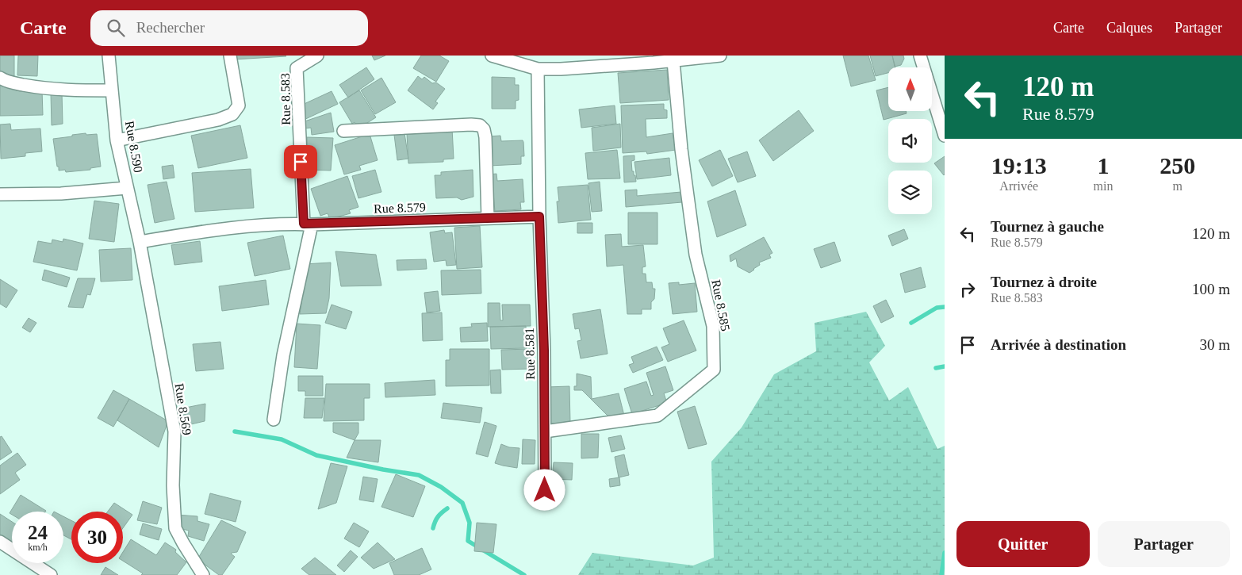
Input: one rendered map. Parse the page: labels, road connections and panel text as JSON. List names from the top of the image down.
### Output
{
  "streets": {
    "street": [
      "Rue 8.583",
      "Rue 8.590",
      "Rue 8.579",
      "Rue 8.585",
      "Rue 8.581",
      "Rue 8.569"
    ]
  },
  "crossings": [
    ["Rue 8.583", "Rue 8.579"],
    ["Rue 8.590", "Rue 8.579"],
    ["Rue 8.590", "Rue 8.569"],
    ["Rue 8.579", "Rue 8.581"],
    ["Rue 8.579", "Rue 8.569"],
    ["Rue 8.585", "Rue 8.581"]
  ],
  "north": "top",
  "page": {
    "header": "Carte",
    "search": "Rechercher",
    "nav": ["Carte", "Calques", "Partager"],
    "turn": ["120 m", "Rue 8.579"],
    "eta": [
      "19:13",
      "Arrivée",
      "1",
      "min",
      "250",
      "m"
    ],
    "list": [
      {
        "name": "Tournez à gauche",
        "note": "Rue 8.579",
        "value": "120 m"
      },
      {
        "name": "Tournez à droite",
        "note": "Rue 8.583",
        "value": "100 m"
      },
      {
        "name": "Arrivée à destination",
        "value": "30 m"
      }
    ],
    "speed": "24 km/h",
    "limit": "30",
    "buttons": ["Quitter", "Partager"]
  }
}
